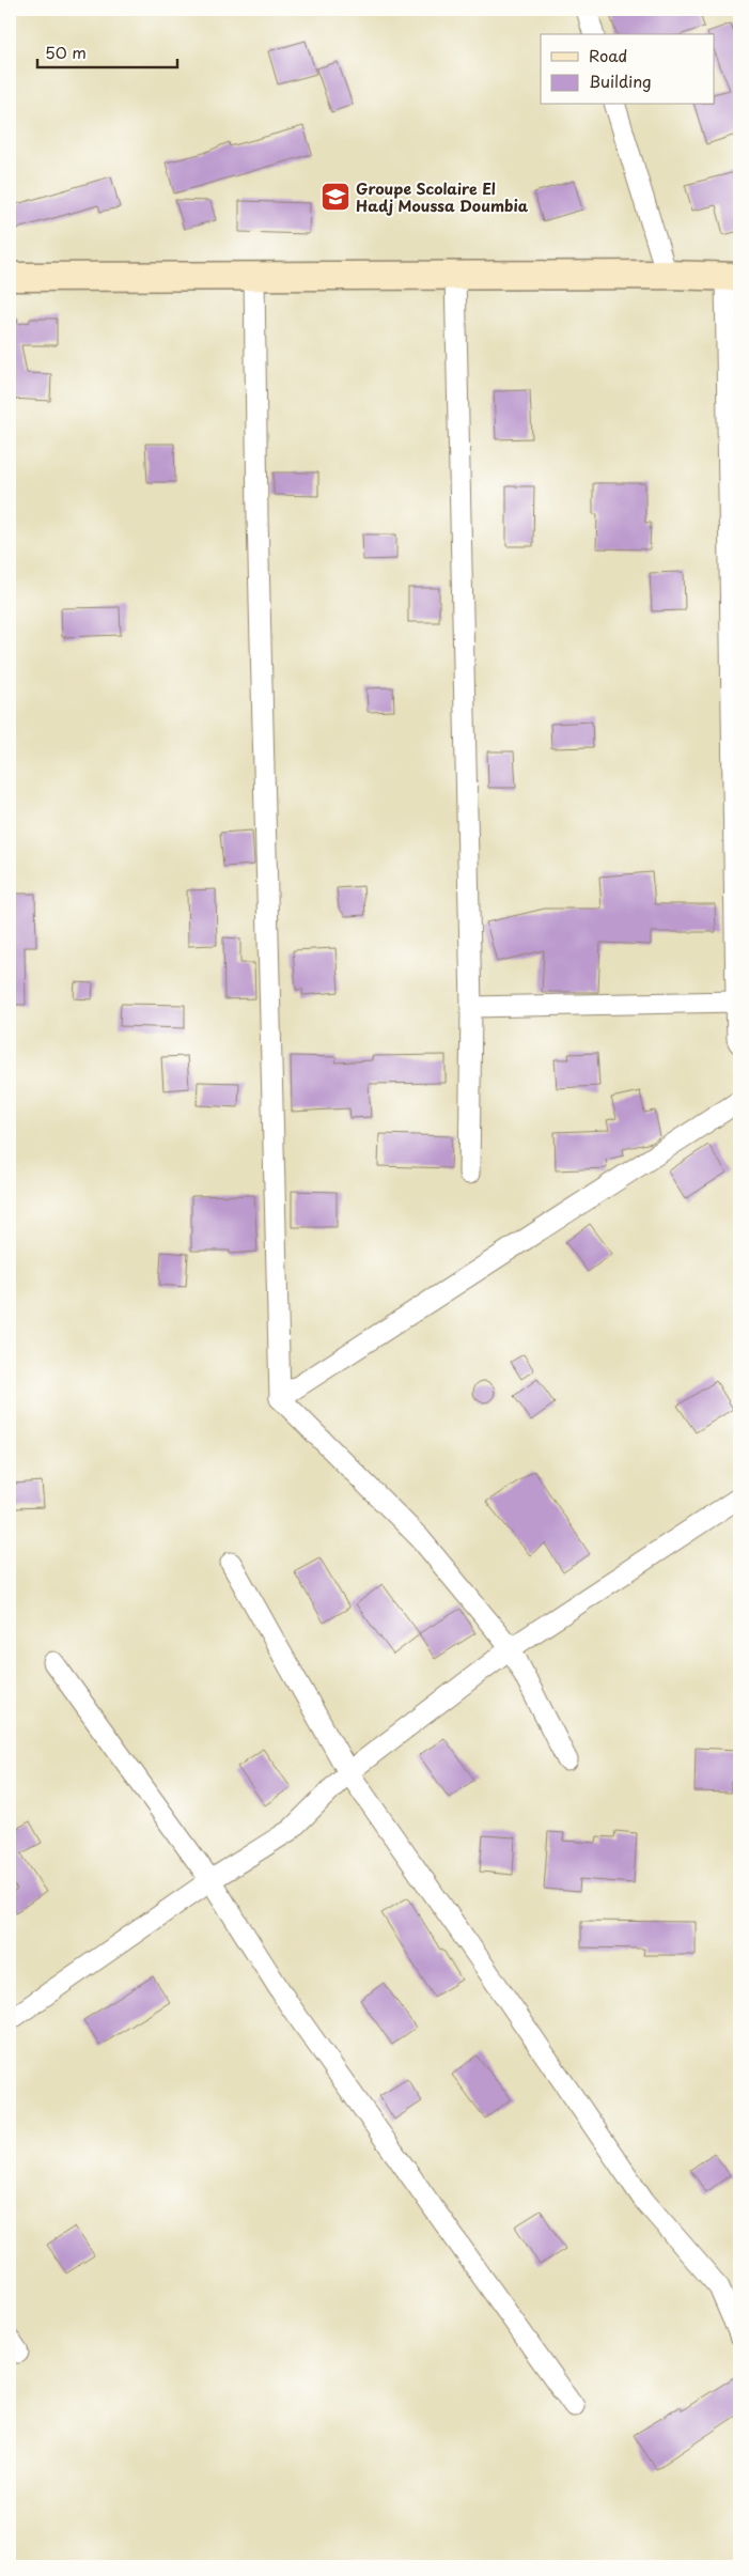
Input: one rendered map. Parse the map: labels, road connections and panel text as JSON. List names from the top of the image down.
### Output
{
  "places": {
    "school or university": ["Groupe Scolaire El Hadj Moussa Doumbia"]
  },
  "legend": ["Road", "Building"],
  "scale_bar": "50 m"
}
